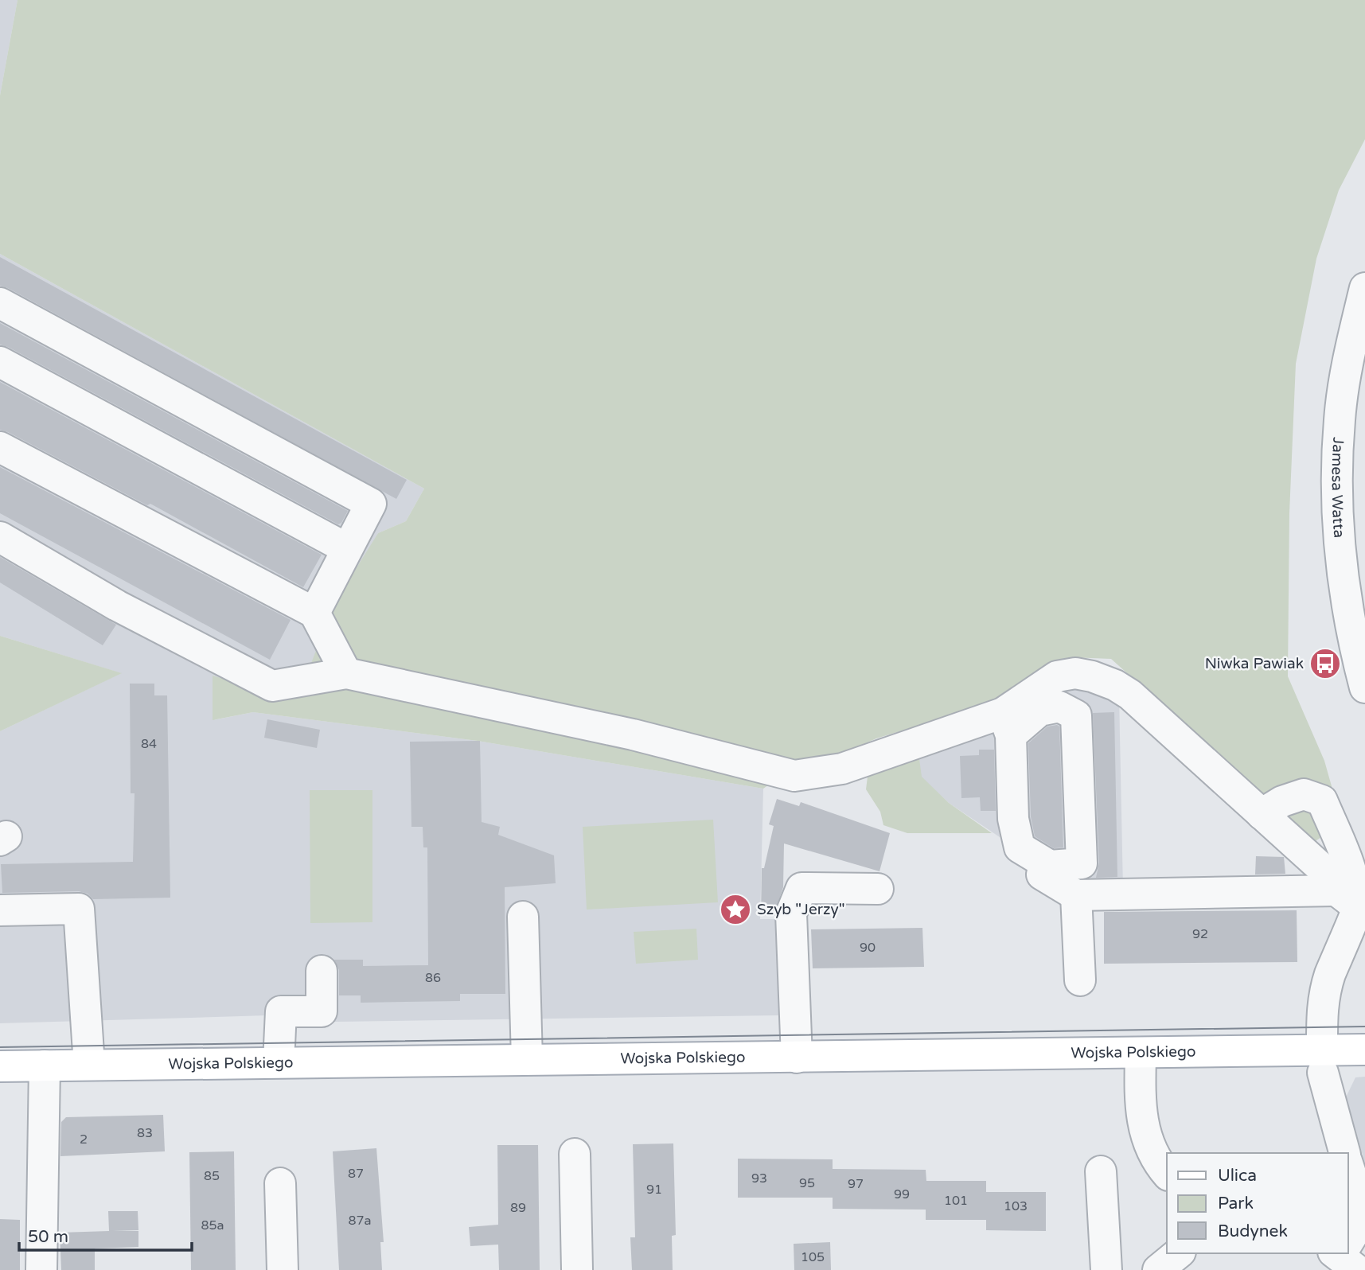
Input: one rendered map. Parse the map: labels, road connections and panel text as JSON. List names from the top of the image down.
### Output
{
  "streets": {
    "main road": ["Wojska Polskiego"],
    "street": ["Jamesa Watta"]
  },
  "places": {
    "bus stop": ["Niwka Pawiak"],
    "place": ["Szyb \"Jerzy\""]
  },
  "house_numbers": [
    "84",
    "92",
    "90",
    "86",
    "83",
    "2",
    "87",
    "85",
    "93",
    "95",
    "97",
    "91",
    "99",
    "101",
    "103",
    "89",
    "87a",
    "85a",
    "105"
  ],
  "legend": ["Ulica", "Park", "Budynek"],
  "scale_bar": "50 m"
}
